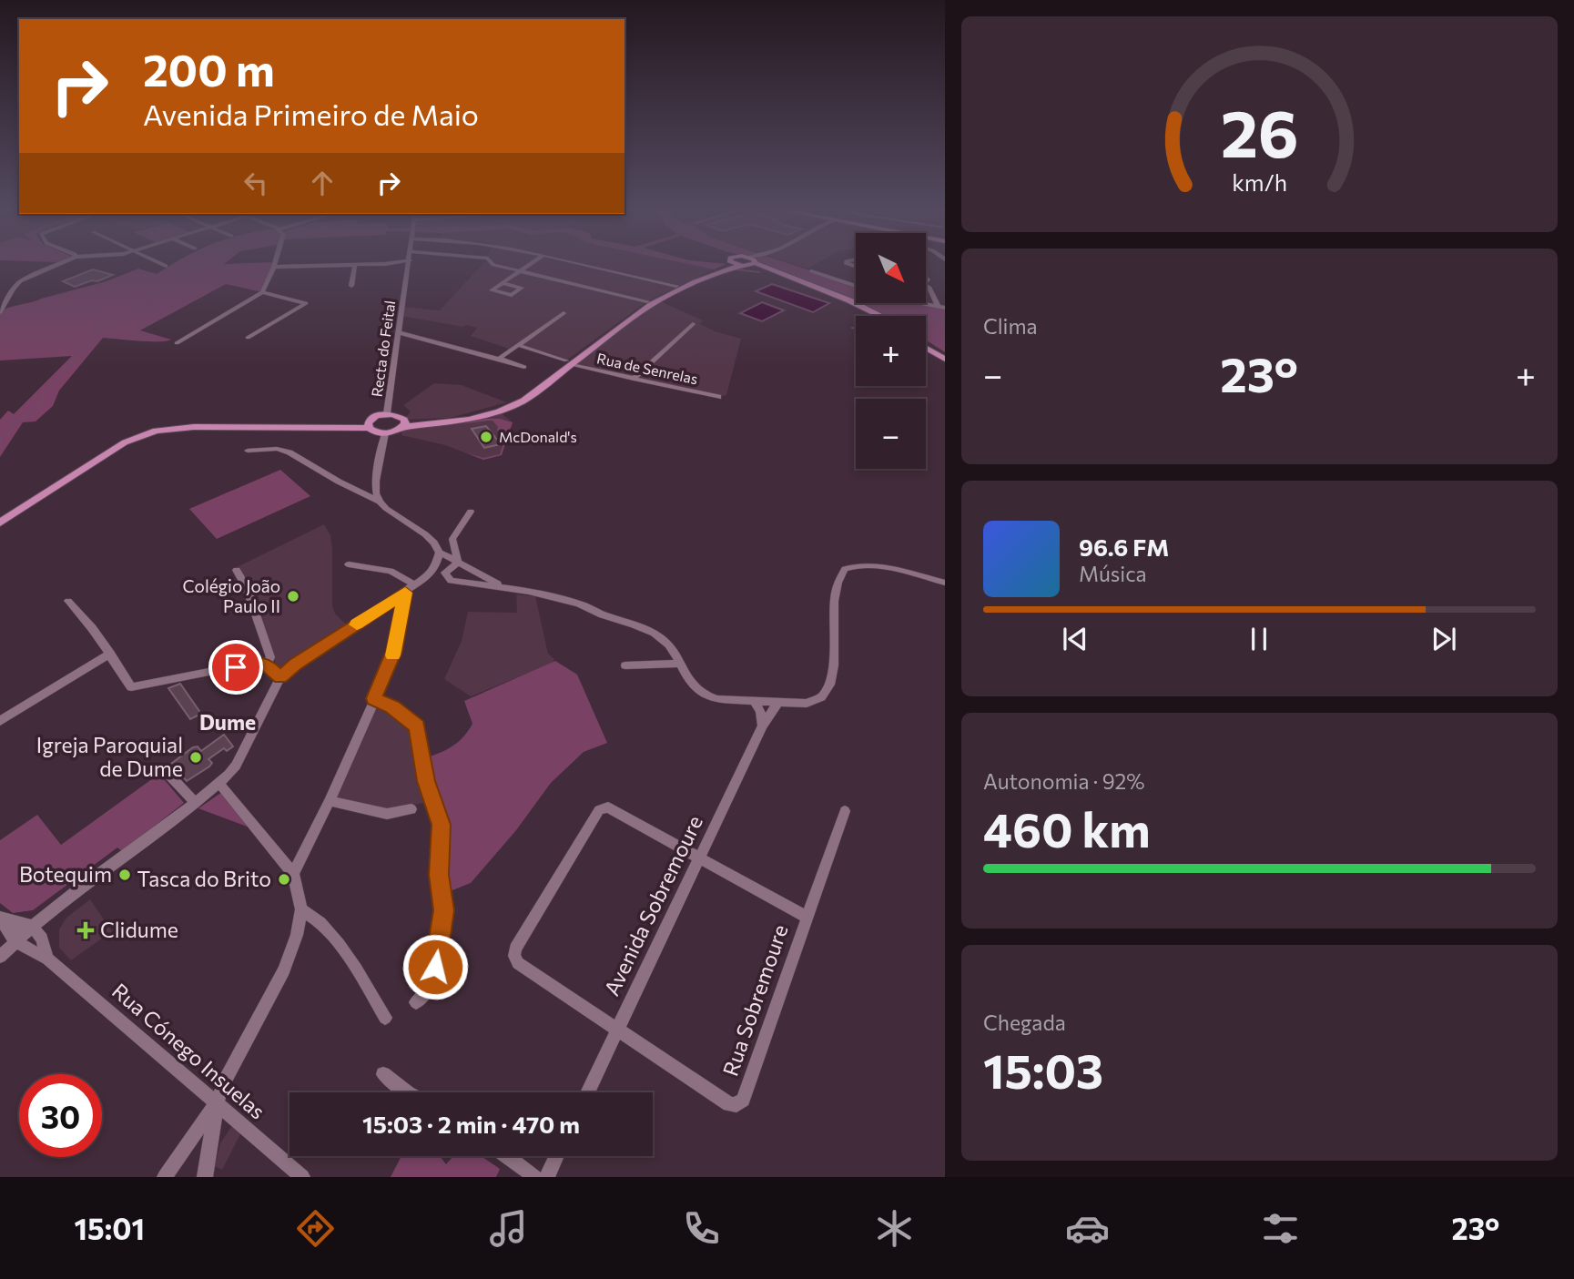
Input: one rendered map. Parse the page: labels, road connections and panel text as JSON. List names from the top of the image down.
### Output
{
  "streets": {
    "street": [
      "Recta do Feital",
      "Rua de Senrelas",
      "Avenida Sobremoure",
      "Rua Sobremoure",
      "Rua Cónego Insuelas"
    ]
  },
  "crossings": [
    ["Avenida Sobremoure", "Rua Sobremoure"]
  ],
  "districts": ["Dume"],
  "places": {
    "other": [
      "McDonald's",
      "Colégio João Paulo II",
      "Igreja Paroquial de Dume",
      "Botequim",
      "Tasca do Brito"
    ],
    "health": ["Clidume"]
  },
  "north": "bottom right",
  "page": {
    "turn": ["200 m", "Avenida Primeiro de Maio"],
    "map_buttons": ["+", "−"],
    "tile": [
      "Clima",
      ["Autonomia · 92%", "460 km"],
      ["Chegada", "15:03"]
    ],
    "heat": ["−", "23°", "+"],
    "song": ["96.6 FM", "Música"],
    "limit": "30",
    "trip": "15:03 · 2 min · 470 m",
    "tabs": ["15:01", "23°"],
    "gauge": ["26", "km/h"]
  }
}
